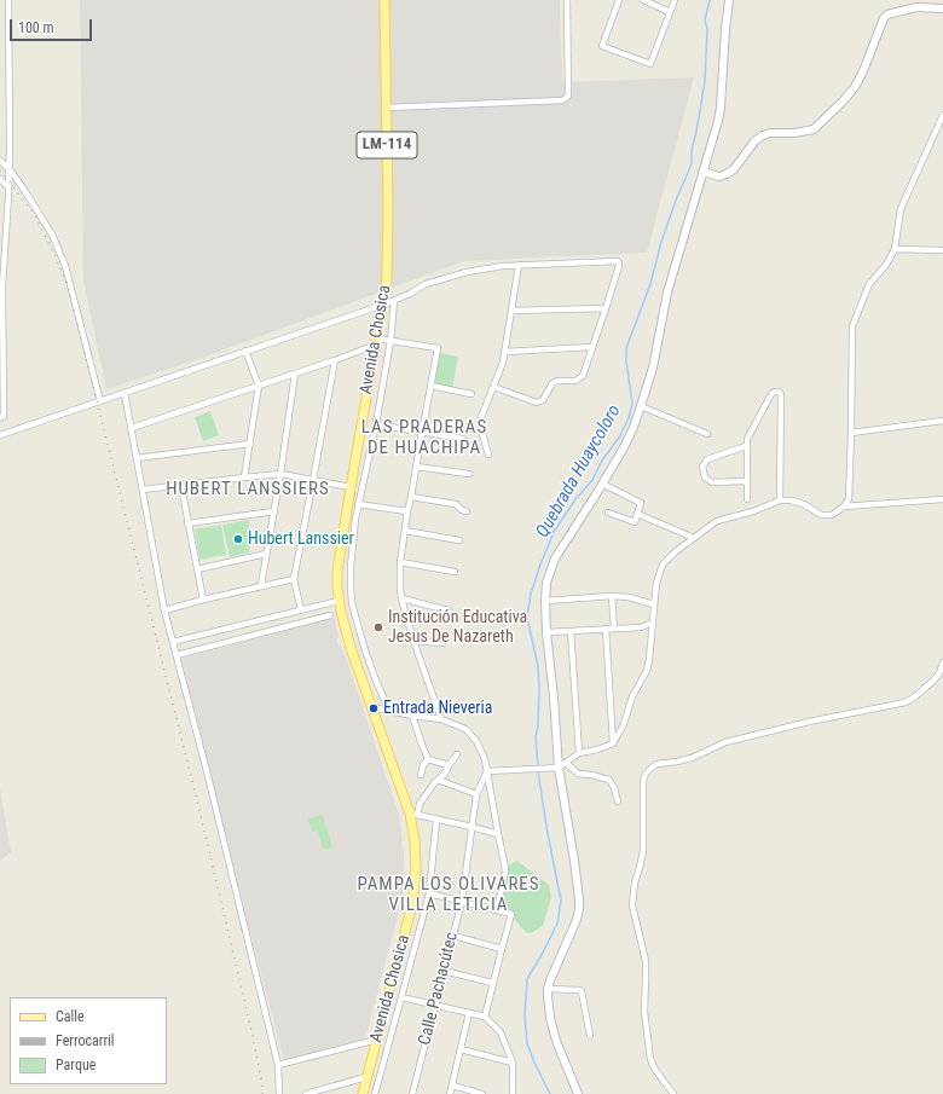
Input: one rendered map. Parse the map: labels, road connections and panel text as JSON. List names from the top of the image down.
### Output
{
  "streets": {
    "main road": ["LM-114", "Avenida Chosica"],
    "street": ["Calle Pachacútec"]
  },
  "districts": ["LAS PRADERAS DE HUACHIPA", "HUBERT LANSSIERS", "PAMPA LOS OLIVARES VILLA LETICIA"],
  "water": ["Quebrada Huaycoloro"],
  "places": ["Hubert Lanssier", "Institución Educativa Jesus De Nazareth", "Entrada Nieveria"],
  "legend": ["Calle", "Ferrocarril", "Parque"],
  "scale_bar": "100 m"
}
